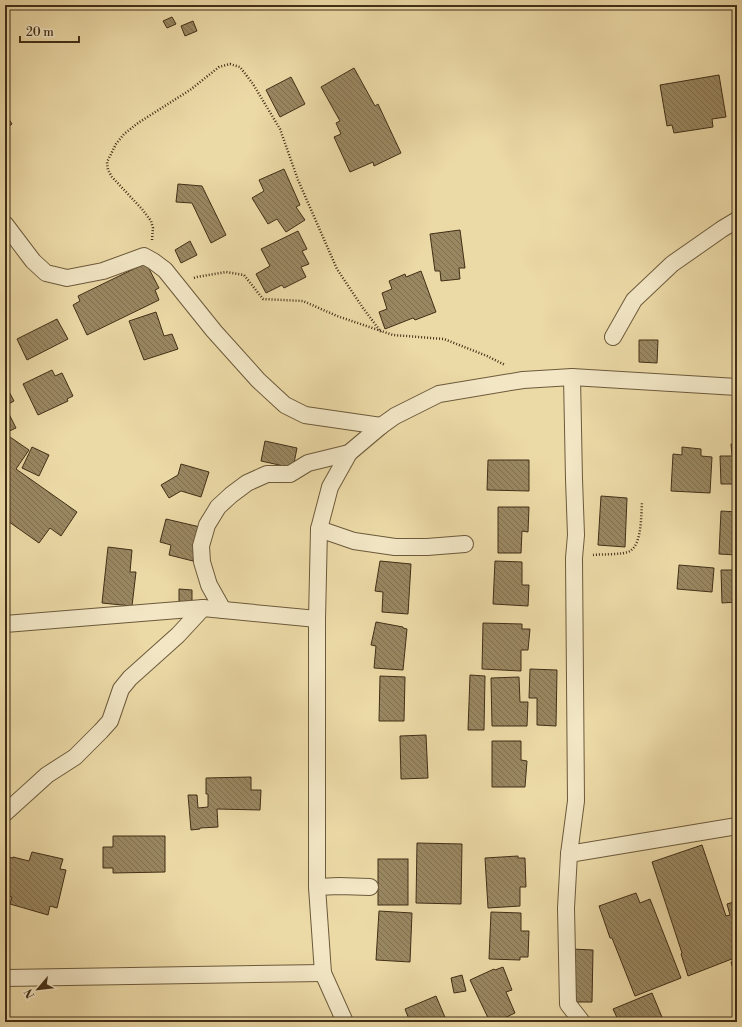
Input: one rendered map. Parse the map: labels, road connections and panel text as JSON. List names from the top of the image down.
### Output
{
  "scale_bar": "20 m",
  "north": "bottom left"
}
